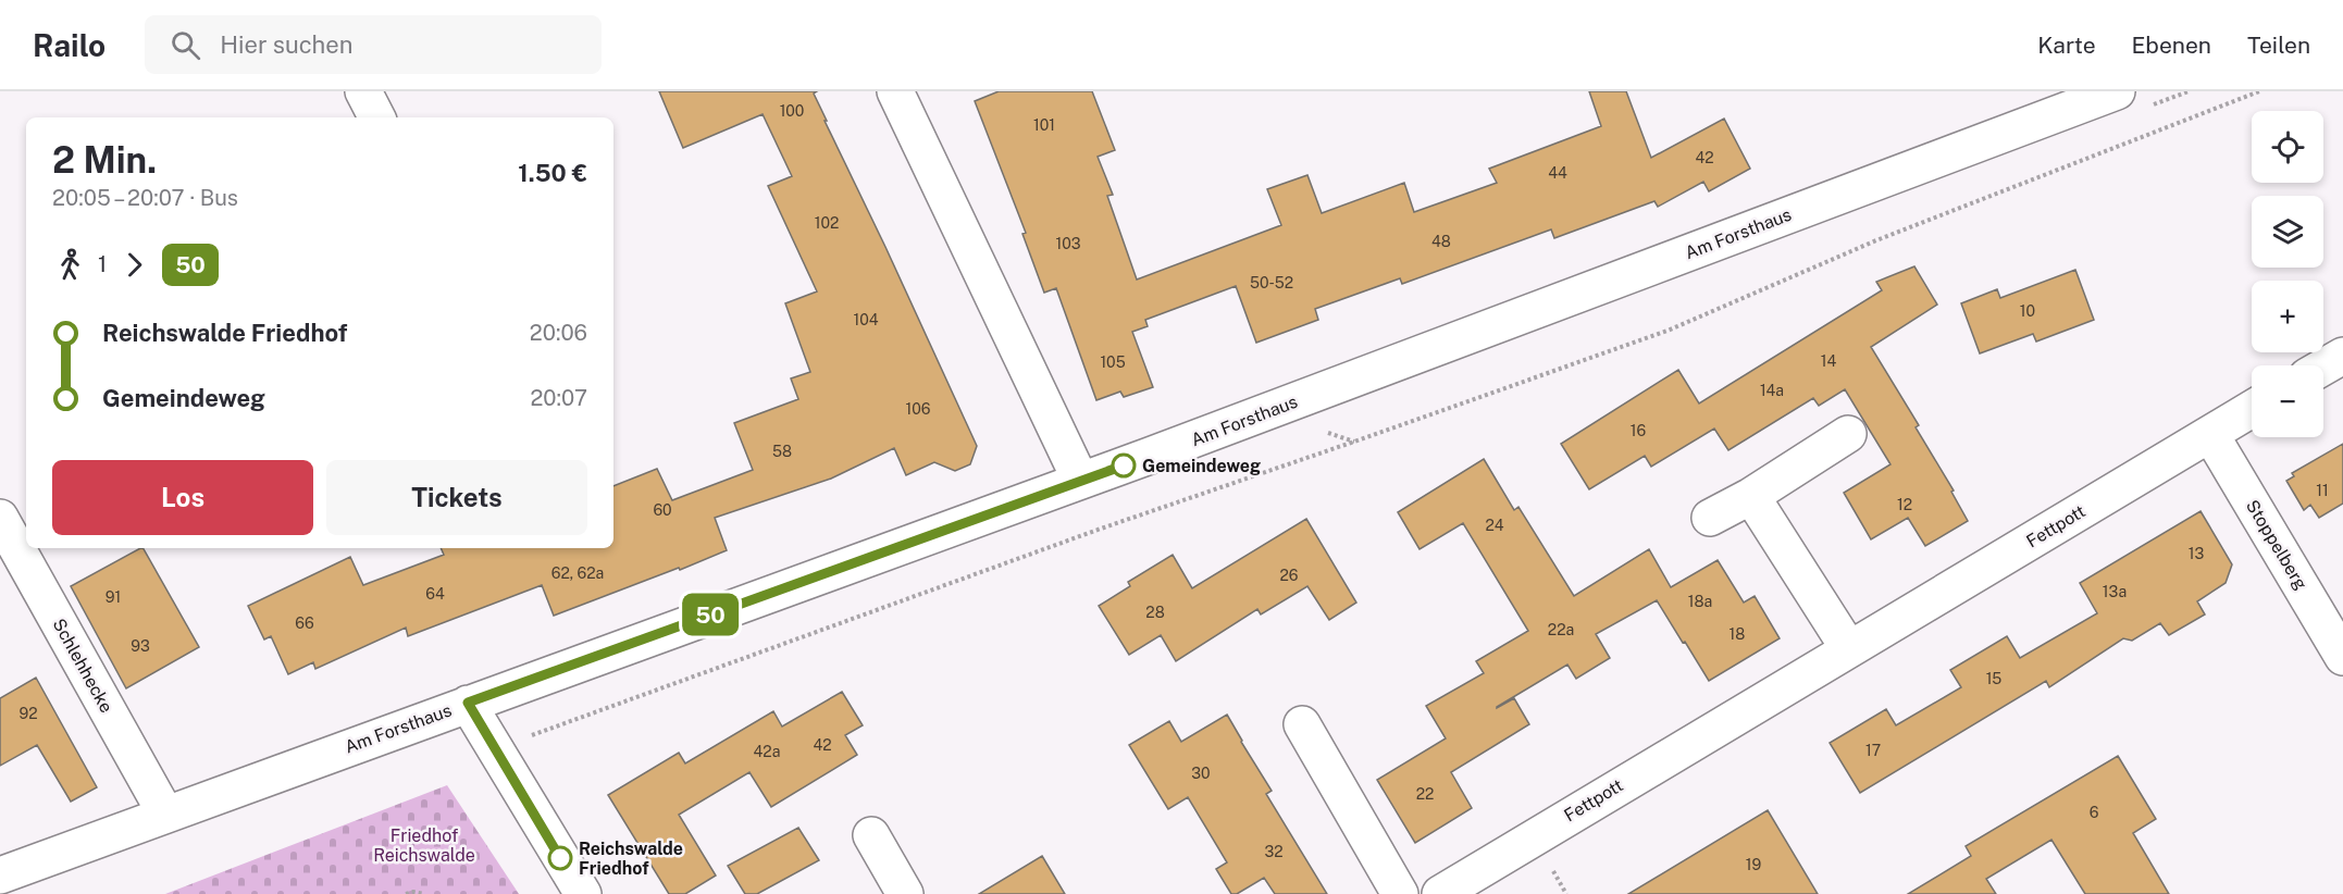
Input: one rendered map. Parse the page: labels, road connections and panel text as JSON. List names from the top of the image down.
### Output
{
  "streets": {
    "street": [
      "Am Forsthaus",
      "Fettpott",
      "Stoppelberg",
      "Schlehhecke"
    ]
  },
  "crossings": [
    ["Am Forsthaus", "Schlehhecke"],
    ["Fettpott", "Stoppelberg"]
  ],
  "parks": ["Friedhof Reichswalde"],
  "places": ["Gemeindeweg", "Reichswalde Friedhof"],
  "lines": ["bus line 50"],
  "house_numbers": [
    "100",
    "101",
    "42",
    "44",
    "102",
    "48",
    "103",
    "50-52",
    "10",
    "104",
    "14",
    "105",
    "14a",
    "106",
    "16",
    "58",
    "11",
    "12",
    "60",
    "24",
    "13",
    "62, 62a",
    "26",
    "13a",
    "64",
    "91",
    "18a",
    "28",
    "66",
    "22a",
    "18",
    "93",
    "15",
    "92",
    "42",
    "17",
    "42a",
    "30",
    "22",
    "6",
    "32",
    "19"
  ],
  "page": {
    "header": "Railo",
    "search": "Hier suchen",
    "nav": ["Karte", "Ebenen", "Teilen"],
    "on_map": "50",
    "map_buttons": ["+", "−"],
    "heading": ["2 Min.", "20:05 – 20:07 · Bus", "1.50 €"],
    "legs": ["1", "50"],
    "list": [
      {
        "name": "Reichswalde Friedhof",
        "value": "20:06"
      },
      {
        "name": "Gemeindeweg",
        "value": "20:07"
      }
    ],
    "buttons": ["Los", "Tickets"]
  }
}
